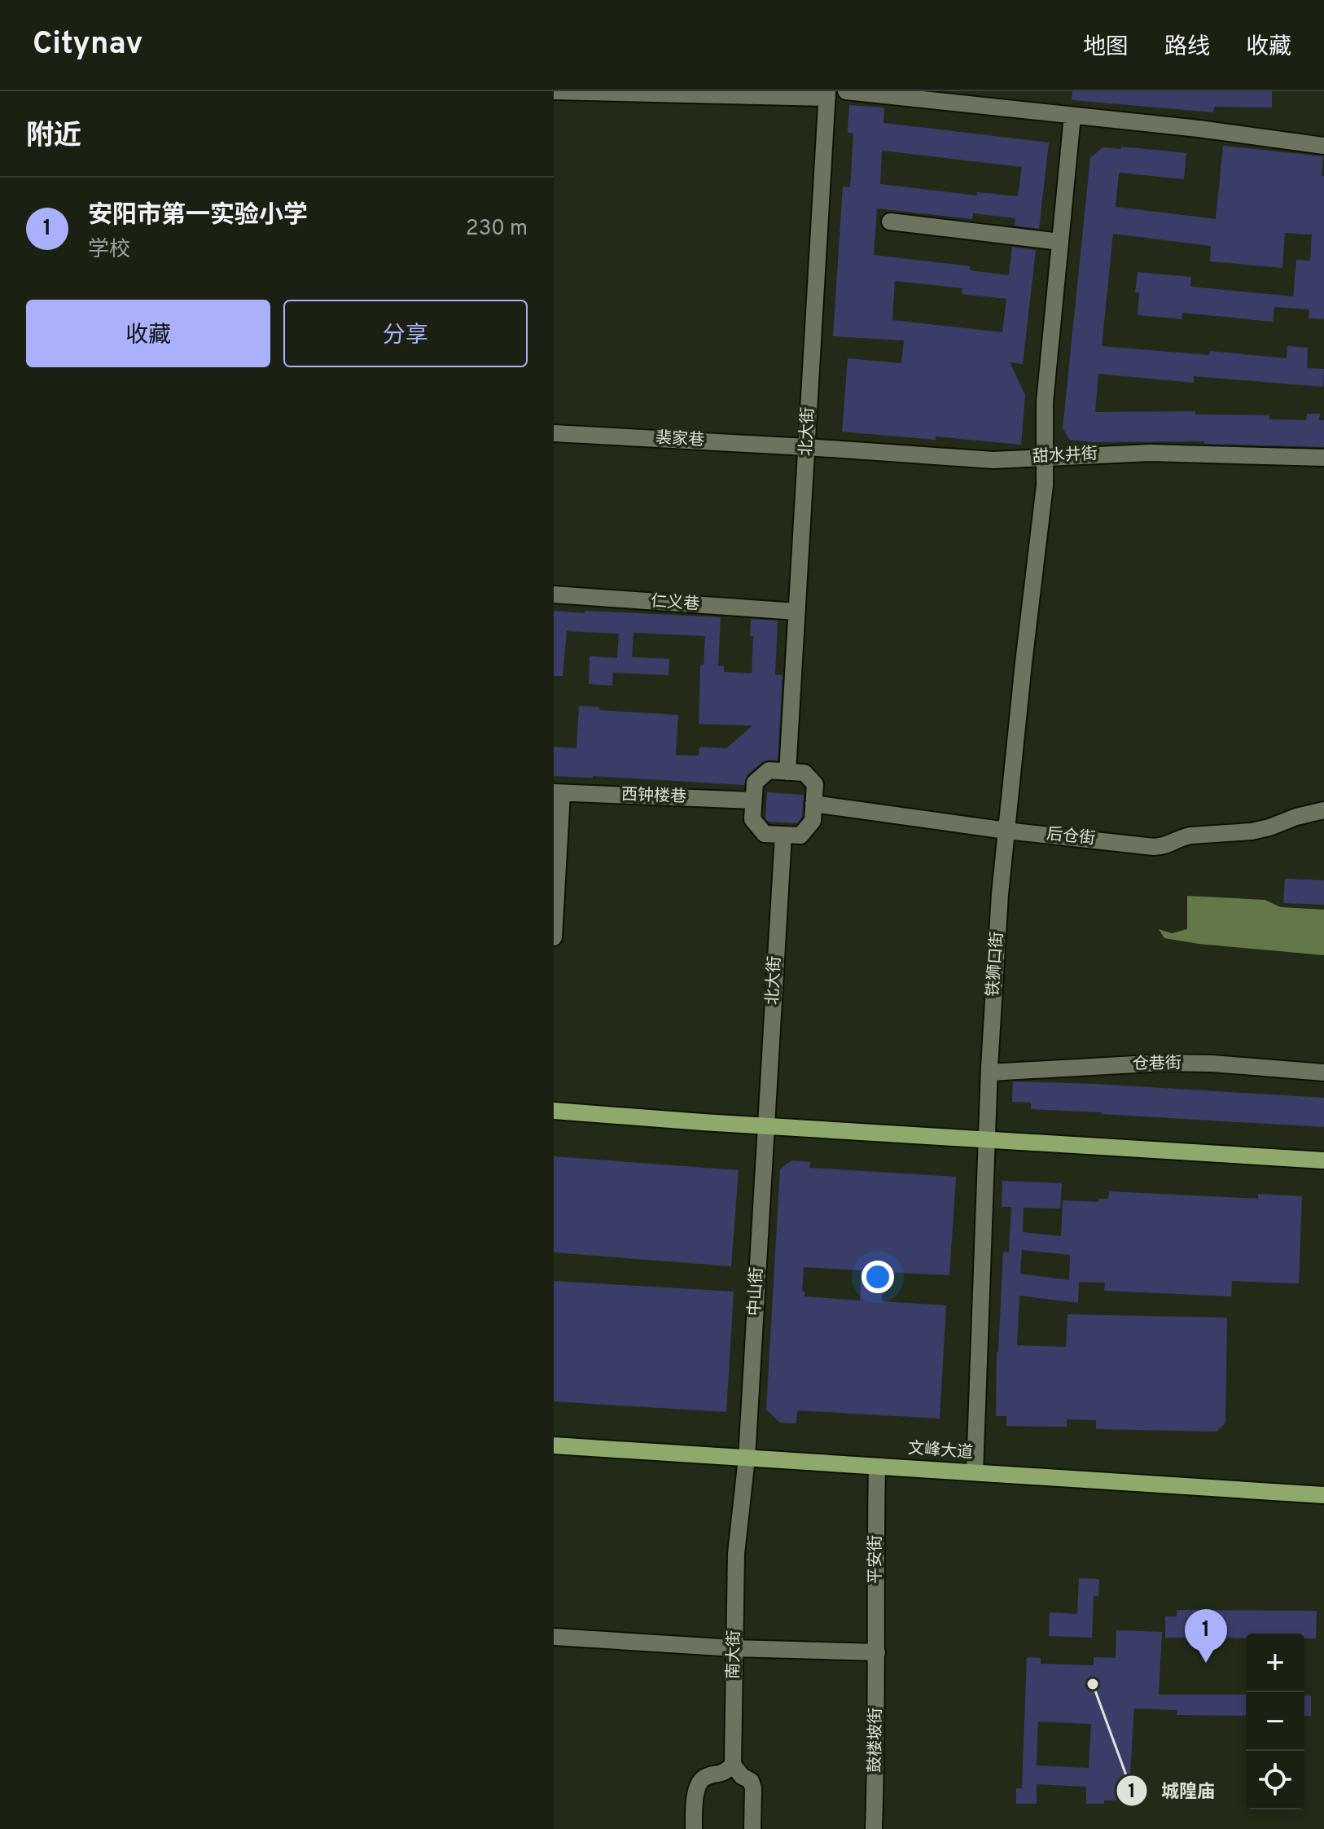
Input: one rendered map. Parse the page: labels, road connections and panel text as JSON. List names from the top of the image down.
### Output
{
  "streets": {
    "main road": ["文峰大道"],
    "street": [
      "北大街",
      "裴家巷",
      "甜水井街",
      "仁义巷",
      "西钟楼巷",
      "后仓街",
      "铁狮口街",
      "仓巷街",
      "中山街",
      "平安街",
      "南大街",
      "鼓楼坡街"
    ]
  },
  "crossings": [
    ["北大街", "裴家巷"],
    ["北大街", "甜水井街"],
    ["北大街", "仁义巷"],
    ["北大街", "西钟楼巷"],
    ["北大街", "后仓街"],
    ["北大街", "中山街"],
    ["裴家巷", "甜水井街"],
    ["甜水井街", "铁狮口街"],
    ["西钟楼巷", "后仓街"],
    ["后仓街", "铁狮口街"],
    ["铁狮口街", "仓巷街"],
    ["铁狮口街", "文峰大道"],
    ["中山街", "文峰大道"],
    ["中山街", "南大街"],
    ["文峰大道", "平安街"],
    ["文峰大道", "南大街"],
    ["平安街", "鼓楼坡街"]
  ],
  "places": ["城隍庙"],
  "page": {
    "header": "Citynav",
    "nav": ["地图", "路线", "收藏"],
    "heading": "附近",
    "list": [
      {
        "mark": "1",
        "name": "安阳市第一实验小学",
        "note": "学校",
        "value": "230 m"
      }
    ],
    "buttons": ["收藏", "分享"],
    "pins": "1",
    "map_buttons": ["+", "−"]
  }
}
